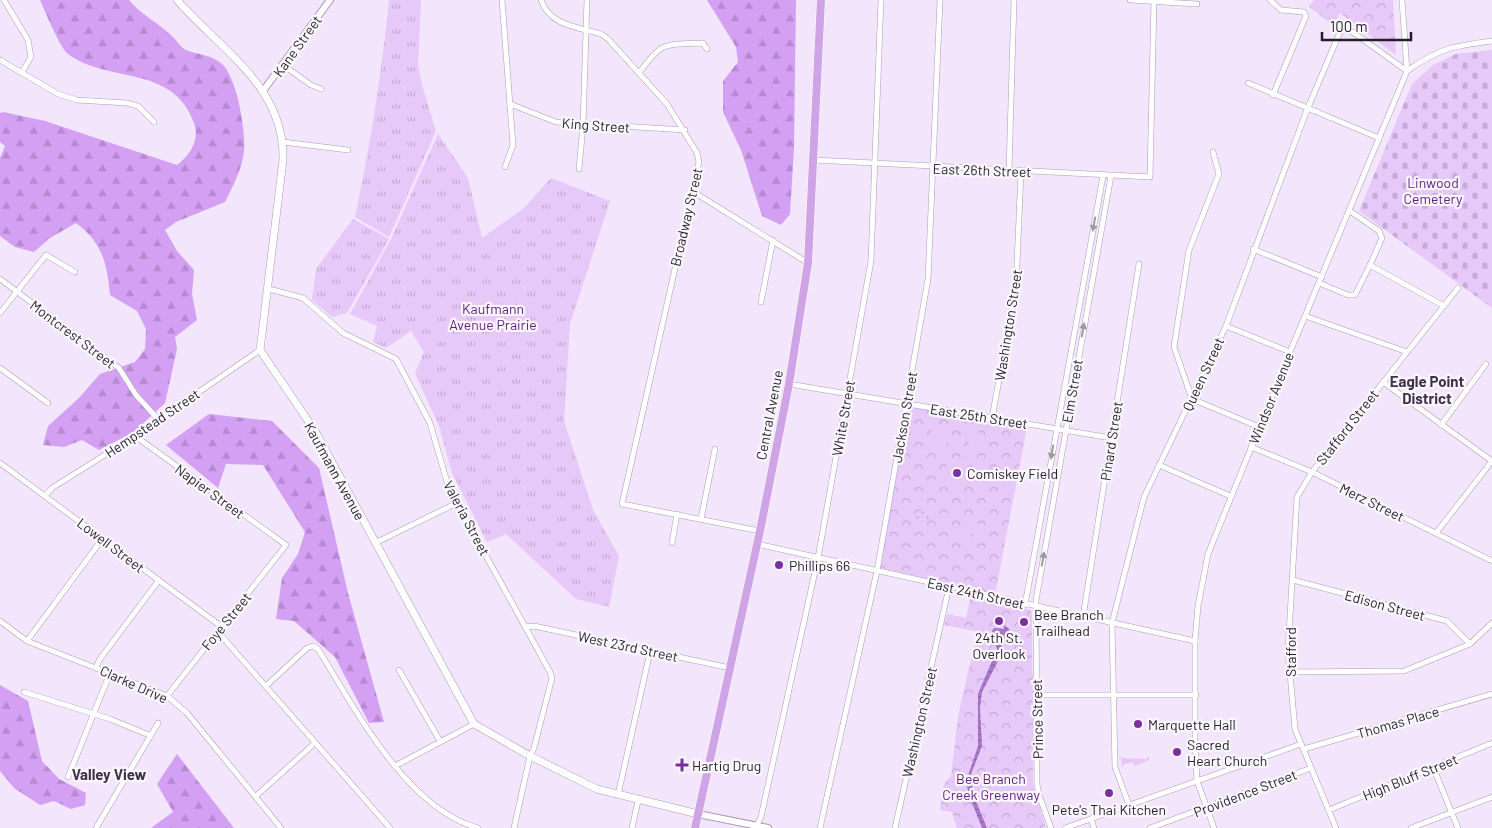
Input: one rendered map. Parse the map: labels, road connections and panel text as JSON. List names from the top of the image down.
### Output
{
  "streets": {
    "main road": ["Central Avenue", "Kaufmann Avenue"],
    "street": [
      "Kane Street",
      "King Street",
      "East 26th Street",
      "Broadway Street",
      "Washington Street",
      "Montcrest Street",
      "Queen Street",
      "Elm Street",
      "Windsor Avenue",
      "East 25th Street",
      "Jackson Street",
      "White Street",
      "Hempstead Street",
      "Stafford Street",
      "Pinard Street",
      "Napier Street",
      "Merz Street",
      "Valeria Street",
      "Lowell Street",
      "East 24th Street",
      "Edison Street",
      "Foye Street",
      "West 23rd Street",
      "Stafford",
      "Clarke Drive",
      "Prince Street",
      "Thomas Place",
      "High Bluff Street",
      "Providence Street"
    ]
  },
  "crossings": [
    ["King Street", "Broadway Street"],
    ["East 26th Street", "Washington Street"],
    ["East 26th Street", "Elm Street"],
    ["East 26th Street", "Central Avenue"],
    ["East 26th Street", "Jackson Street"],
    ["East 26th Street", "White Street"],
    ["Washington Street", "East 25th Street"],
    ["Washington Street", "East 24th Street"],
    ["Montcrest Street", "Hempstead Street"],
    ["Queen Street", "Windsor Avenue"],
    ["Queen Street", "East 24th Street"],
    ["Queen Street", "Thomas Place"],
    ["Elm Street", "East 25th Street"],
    ["Elm Street", "East 24th Street"],
    ["Elm Street", "Prince Street"],
    ["Windsor Avenue", "Merz Street"],
    ["Windsor Avenue", "East 24th Street"],
    ["Windsor Avenue", "Thomas Place"],
    ["Windsor Avenue", "Providence Street"],
    ["Central Avenue", "East 25th Street"],
    ["Central Avenue", "East 24th Street"],
    ["Central Avenue", "West 23rd Street"],
    ["East 25th Street", "Jackson Street"],
    ["East 25th Street", "White Street"],
    ["East 25th Street", "Pinard Street"],
    ["Jackson Street", "East 24th Street"],
    ["White Street", "East 24th Street"],
    ["Hempstead Street", "Kaufmann Avenue"],
    ["Hempstead Street", "Napier Street"],
    ["Hempstead Street", "Lowell Street"],
    ["Stafford Street", "Merz Street"],
    ["Stafford Street", "Stafford"],
    ["Pinard Street", "East 24th Street"],
    ["Napier Street", "Foye Street"],
    ["Merz Street", "Stafford"],
    ["Valeria Street", "West 23rd Street"],
    ["Lowell Street", "Foye Street"],
    ["East 24th Street", "Prince Street"],
    ["Edison Street", "Stafford"],
    ["Foye Street", "Clarke Drive"],
    ["Stafford", "Thomas Place"],
    ["Stafford", "High Bluff Street"],
    ["Stafford", "Providence Street"]
  ],
  "districts": ["Eagle Point District", "Valley View"],
  "parks": ["Linwood Cemetery", "Kaufmann Avenue Prairie", "Bee Branch Creek Greenway"],
  "places": {
    "other": [
      "Comiskey Field",
      "Phillips 66",
      "24th St. Overlook",
      "Bee Branch Trailhead",
      "Marquette Hall",
      "Sacred Heart Church",
      "Pete's Thai Kitchen"
    ],
    "health": ["Hartig Drug"]
  },
  "scale_bar": "100 m"
}
